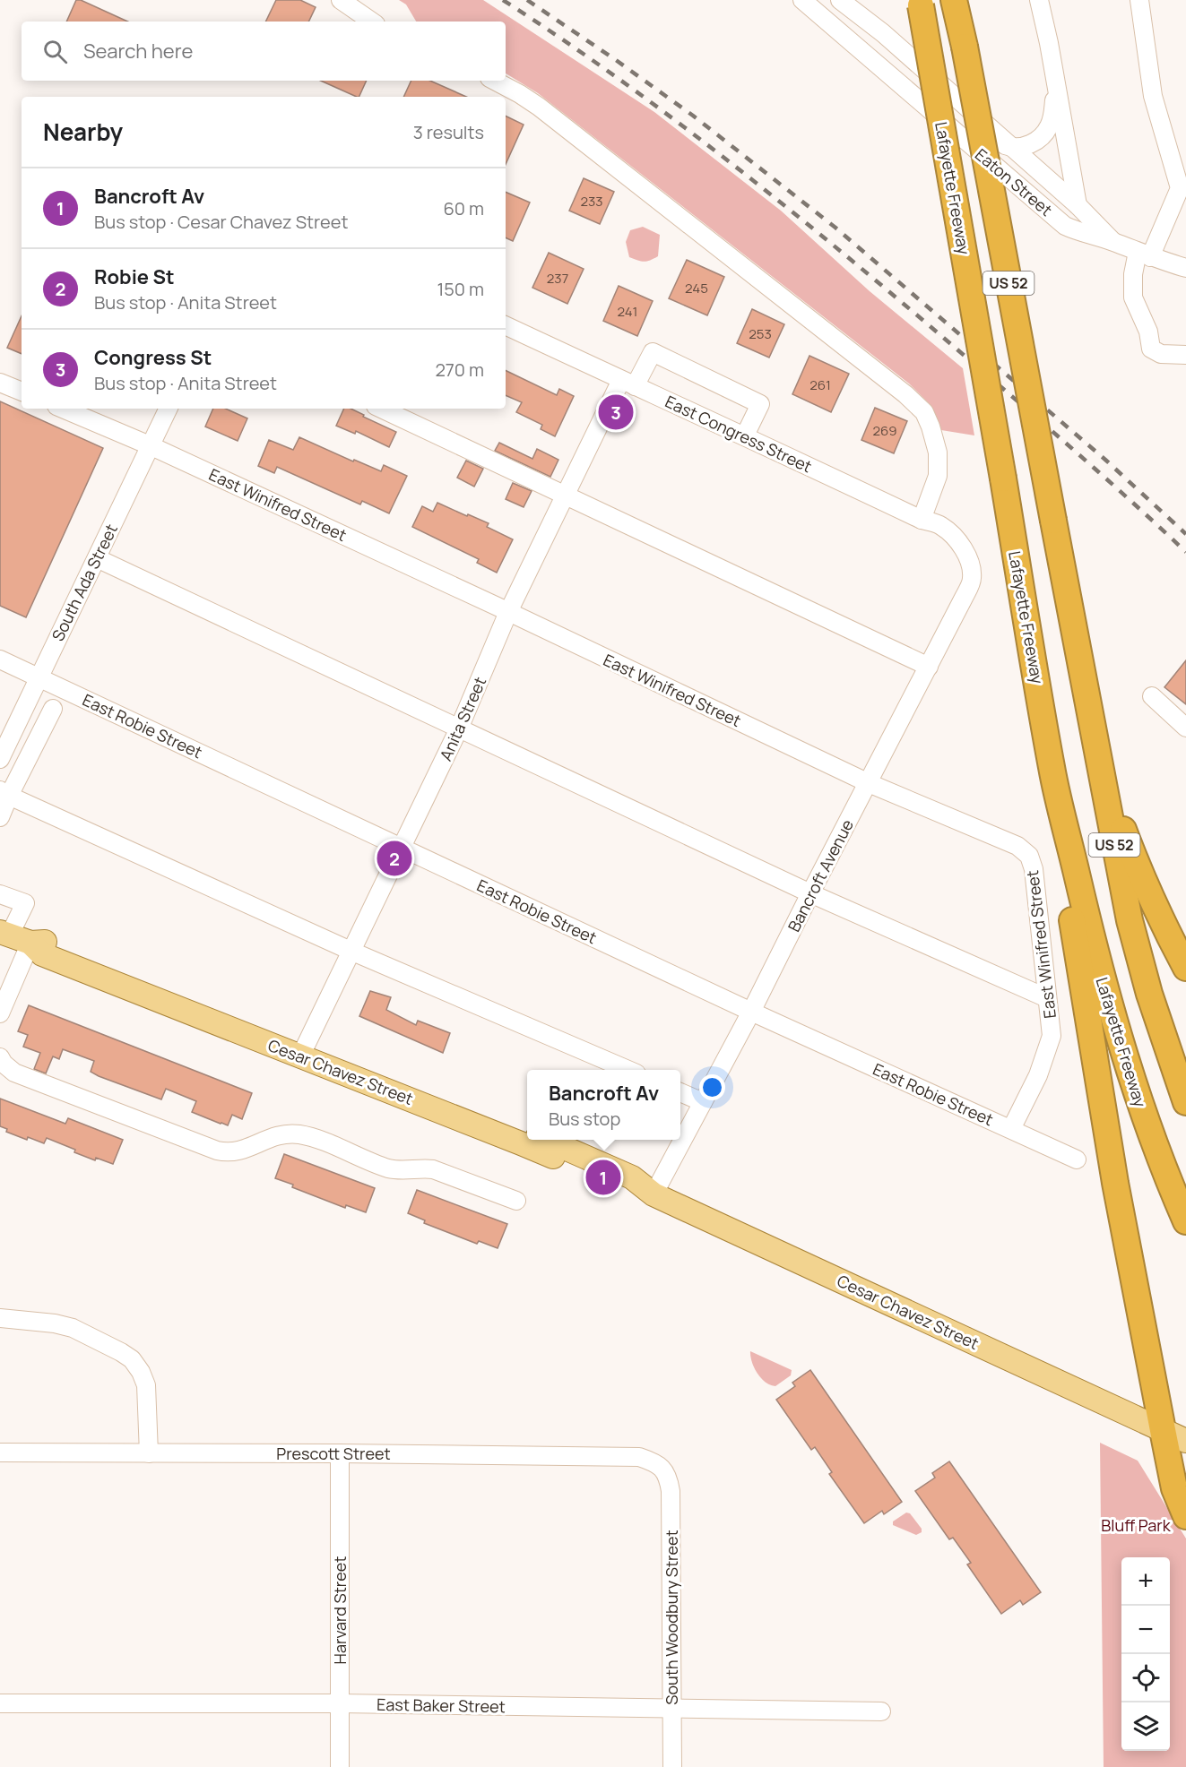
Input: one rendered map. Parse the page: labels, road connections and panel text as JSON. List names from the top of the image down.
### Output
{
  "streets": {
    "highway": ["Lafayette Freeway", "US 52"],
    "main road": ["Cesar Chavez Street"],
    "street": [
      "Eaton Street",
      "East Congress Street",
      "East Winifred Street",
      "South Ada Street",
      "Anita Street",
      "East Robie Street",
      "Bancroft Avenue",
      "Prescott Street",
      "Harvard Street",
      "South Woodbury Street",
      "East Baker Street"
    ]
  },
  "crossings": [
    ["East Congress Street", "Anita Street"],
    ["East Congress Street", "Bancroft Avenue"],
    ["East Winifred Street", "South Ada Street"],
    ["East Winifred Street", "Anita Street"],
    ["East Winifred Street", "East Robie Street"],
    ["East Winifred Street", "Bancroft Avenue"],
    ["South Ada Street", "East Robie Street"],
    ["Anita Street", "East Robie Street"],
    ["Anita Street", "Cesar Chavez Street"],
    ["East Robie Street", "Bancroft Avenue"],
    ["Bancroft Avenue", "Cesar Chavez Street"],
    ["Prescott Street", "Harvard Street"],
    ["Prescott Street", "South Woodbury Street"],
    ["Harvard Street", "East Baker Street"],
    ["South Woodbury Street", "East Baker Street"]
  ],
  "parks": ["Bluff Park"],
  "house_numbers": [
    "233",
    "237",
    "245",
    "241",
    "253",
    "261",
    "269"
  ],
  "page": {
    "search": "Search here",
    "heading": ["Nearby", "3 results"],
    "list": [
      {
        "mark": "1",
        "name": "Bancroft Av",
        "note": "Bus stop · Cesar Chavez Street",
        "value": "60 m"
      },
      {
        "mark": "2",
        "name": "Robie St",
        "note": "Bus stop · Anita Street",
        "value": "150 m"
      },
      {
        "mark": "3",
        "name": "Congress St",
        "note": "Bus stop · Anita Street",
        "value": "270 m"
      }
    ],
    "pins": ["3", "2", "1"],
    "popup": ["Bancroft Av", "Bus stop"],
    "map_buttons": ["+", "−"]
  }
}
